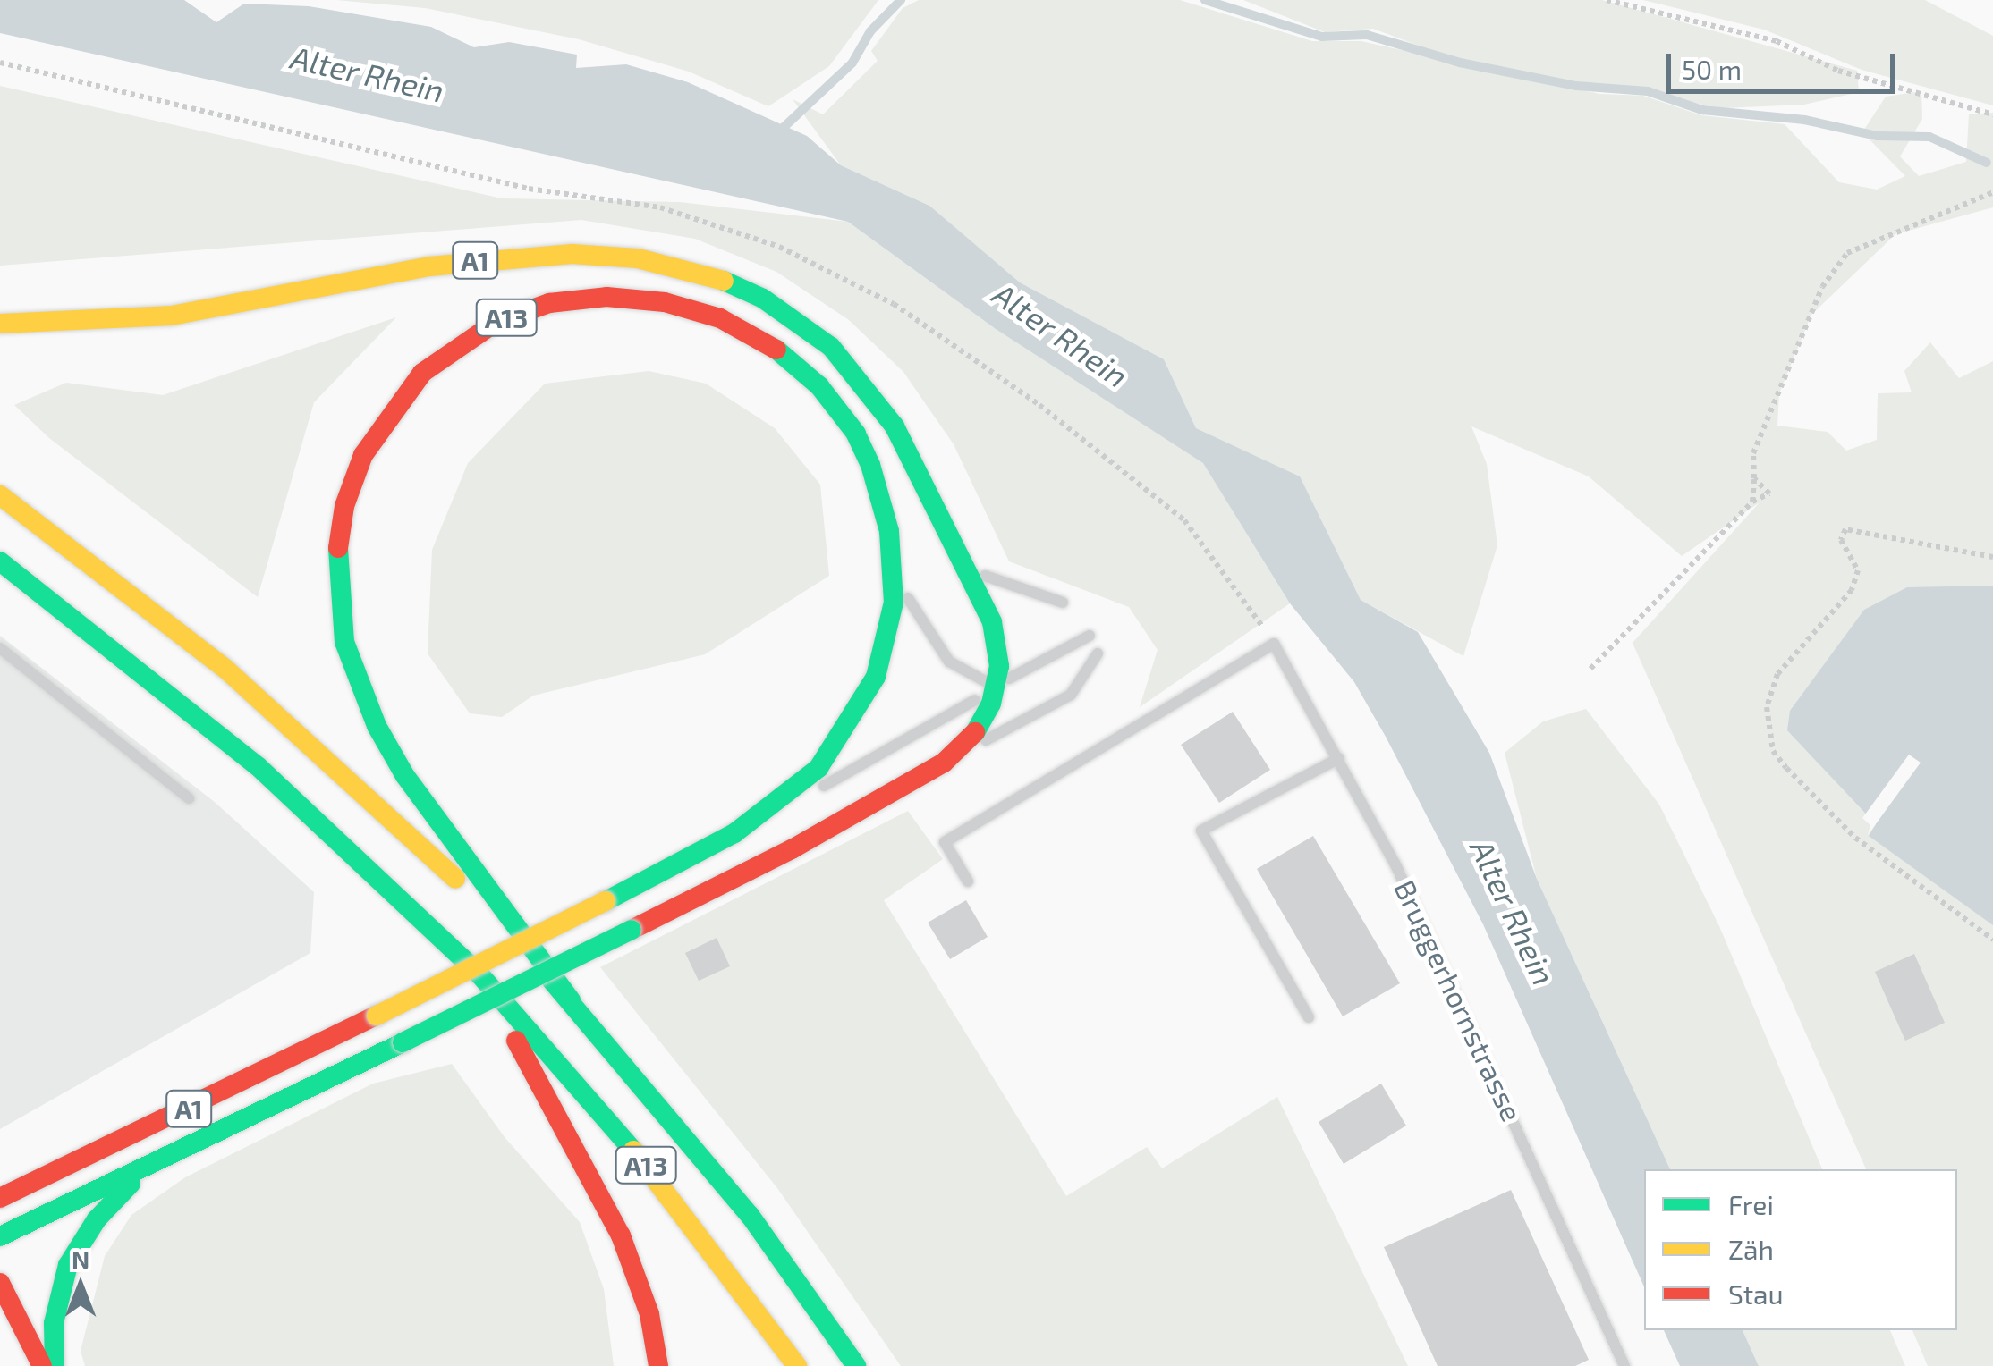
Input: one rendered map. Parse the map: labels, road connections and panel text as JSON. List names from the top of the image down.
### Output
{
  "streets": {
    "highway": ["A1", "A13"],
    "lane": ["Bruggerhornstrasse"]
  },
  "crossings": [
    ["A1", "A13"]
  ],
  "water": ["Alter Rhein"],
  "legend": ["Frei", "Zäh", "Stau"],
  "scale_bar": "50 m",
  "north": "top"
}
